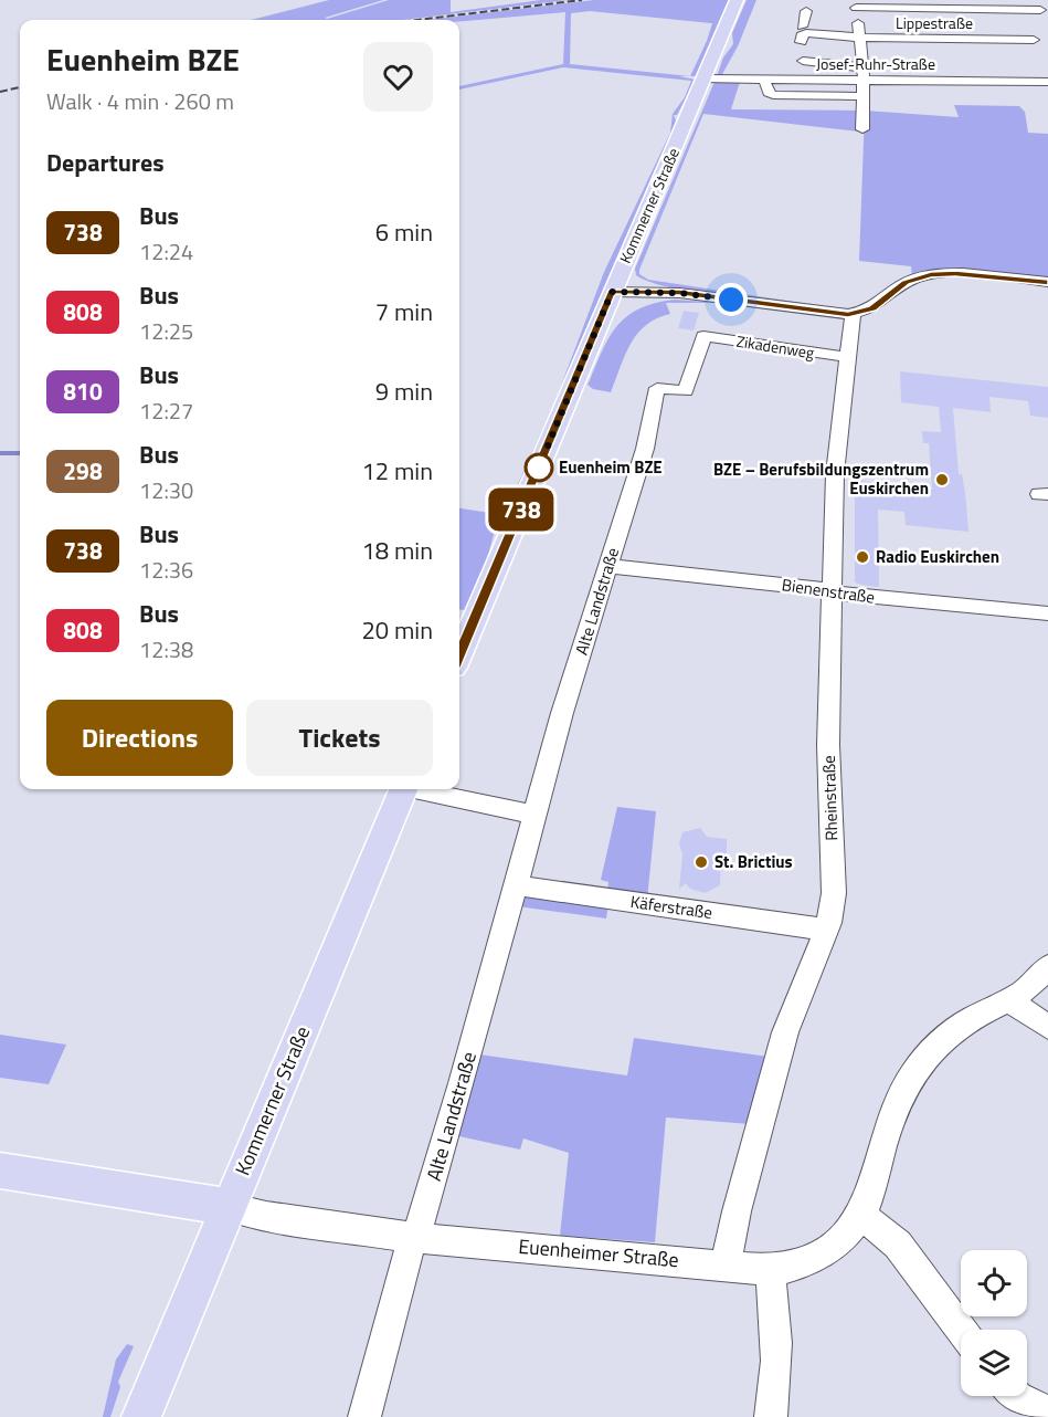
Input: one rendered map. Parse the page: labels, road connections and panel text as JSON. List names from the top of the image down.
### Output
{
  "streets": {
    "main road": ["Kommerner Straße", "Euenheimer Straße"],
    "street": [
      "Lippestraße",
      "Josef-Ruhr-Straße",
      "Zikadenweg",
      "Bienenstraße",
      "Alte Landstraße",
      "Rheinstraße",
      "Käferstraße"
    ]
  },
  "crossings": [
    ["Josef-Ruhr-Straße", "Kommerner Straße"],
    ["Kommerner Straße", "Euenheimer Straße"],
    ["Zikadenweg", "Alte Landstraße"],
    ["Zikadenweg", "Rheinstraße"],
    ["Bienenstraße", "Alte Landstraße"],
    ["Bienenstraße", "Rheinstraße"],
    ["Alte Landstraße", "Käferstraße"],
    ["Alte Landstraße", "Euenheimer Straße"],
    ["Rheinstraße", "Käferstraße"],
    ["Rheinstraße", "Euenheimer Straße"]
  ],
  "places": [
    "Euenheim BZE",
    "BZE – Berufsbildungszentrum Euskirchen",
    "Radio Euskirchen",
    "St. Brictius"
  ],
  "lines": ["bus line 738"],
  "page": {
    "on_map": "738",
    "heading": [
      ["Euenheim BZE", "Walk · 4 min · 260 m"],
      "Departures"
    ],
    "list": [
      {
        "mark": "738",
        "name": "Bus",
        "note": "12:24",
        "value": "6 min"
      },
      {
        "mark": "808",
        "name": "Bus",
        "note": "12:25",
        "value": "7 min"
      },
      {
        "mark": "810",
        "name": "Bus",
        "note": "12:27",
        "value": "9 min"
      },
      {
        "mark": "298",
        "name": "Bus",
        "note": "12:30",
        "value": "12 min"
      },
      {
        "mark": "738",
        "name": "Bus",
        "note": "12:36",
        "value": "18 min"
      },
      {
        "mark": "808",
        "name": "Bus",
        "note": "12:38",
        "value": "20 min"
      }
    ],
    "buttons": ["Directions", "Tickets"]
  }
}
